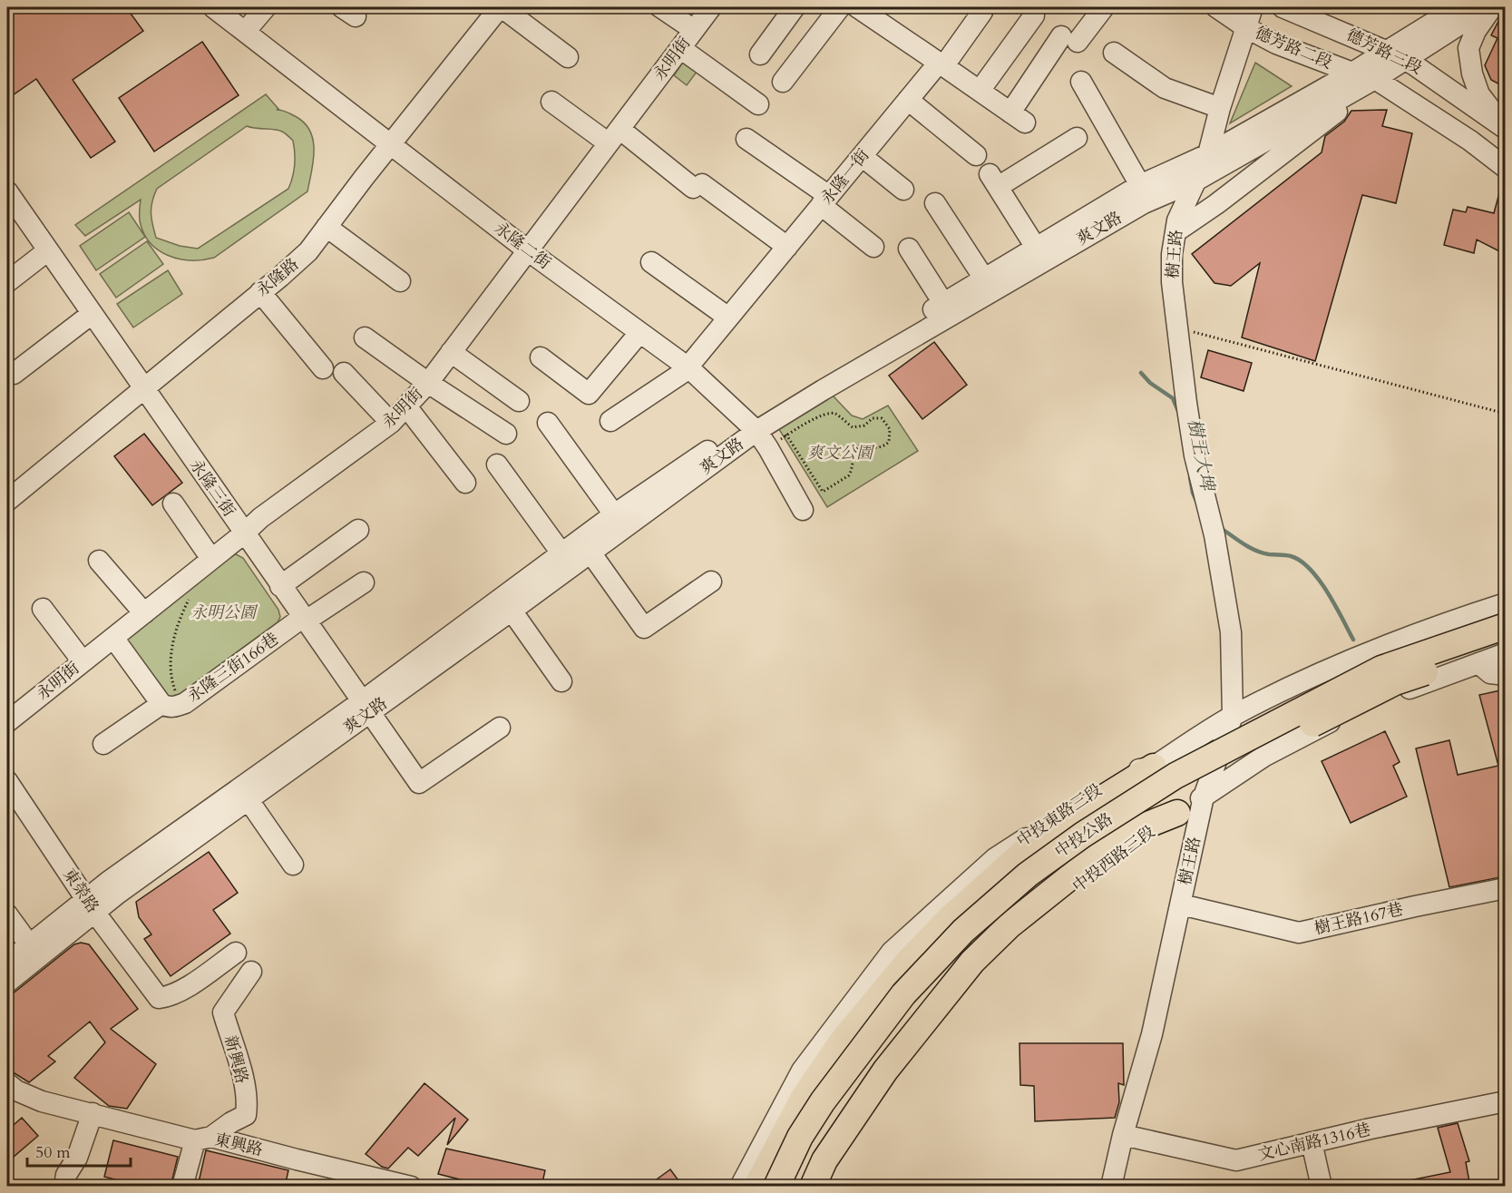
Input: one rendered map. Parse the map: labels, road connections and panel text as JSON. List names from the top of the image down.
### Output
{
  "streets": {
    "main road": ["中投公路"],
    "street": [
      "德芳路二段",
      "德芳路三段",
      "永明街",
      "永隆一街",
      "爽文路",
      "永隆二街",
      "樹王路",
      "永隆路",
      "永隆三街",
      "永隆三街166巷",
      "中投東路三段",
      "中投西路三段",
      "東榮路",
      "樹王路167巷",
      "新興路",
      "文心南路1316巷",
      "東興路"
    ]
  },
  "crossings": [
    ["德芳路二段", "德芳路三段"],
    ["德芳路二段", "爽文路"],
    ["德芳路二段", "樹王路"],
    ["德芳路三段", "爽文路"],
    ["永明街", "永隆二街"],
    ["永明街", "永隆三街"],
    ["永隆一街", "永隆二街"],
    ["爽文路", "永隆二街"],
    ["爽文路", "樹王路"],
    ["爽文路", "永隆三街"],
    ["爽文路", "東榮路"],
    ["永隆二街", "永隆路"],
    ["樹王路", "中投東路三段"],
    ["樹王路", "中投西路三段"],
    ["樹王路", "樹王路167巷"],
    ["樹王路", "文心南路1316巷"],
    ["永隆路", "永隆三街"],
    ["永隆三街", "永隆三街166巷"],
    ["新興路", "東興路"]
  ],
  "water": ["樹王大埤"],
  "parks": ["爽文公園", "永明公園"],
  "scale_bar": "50 m"
}
